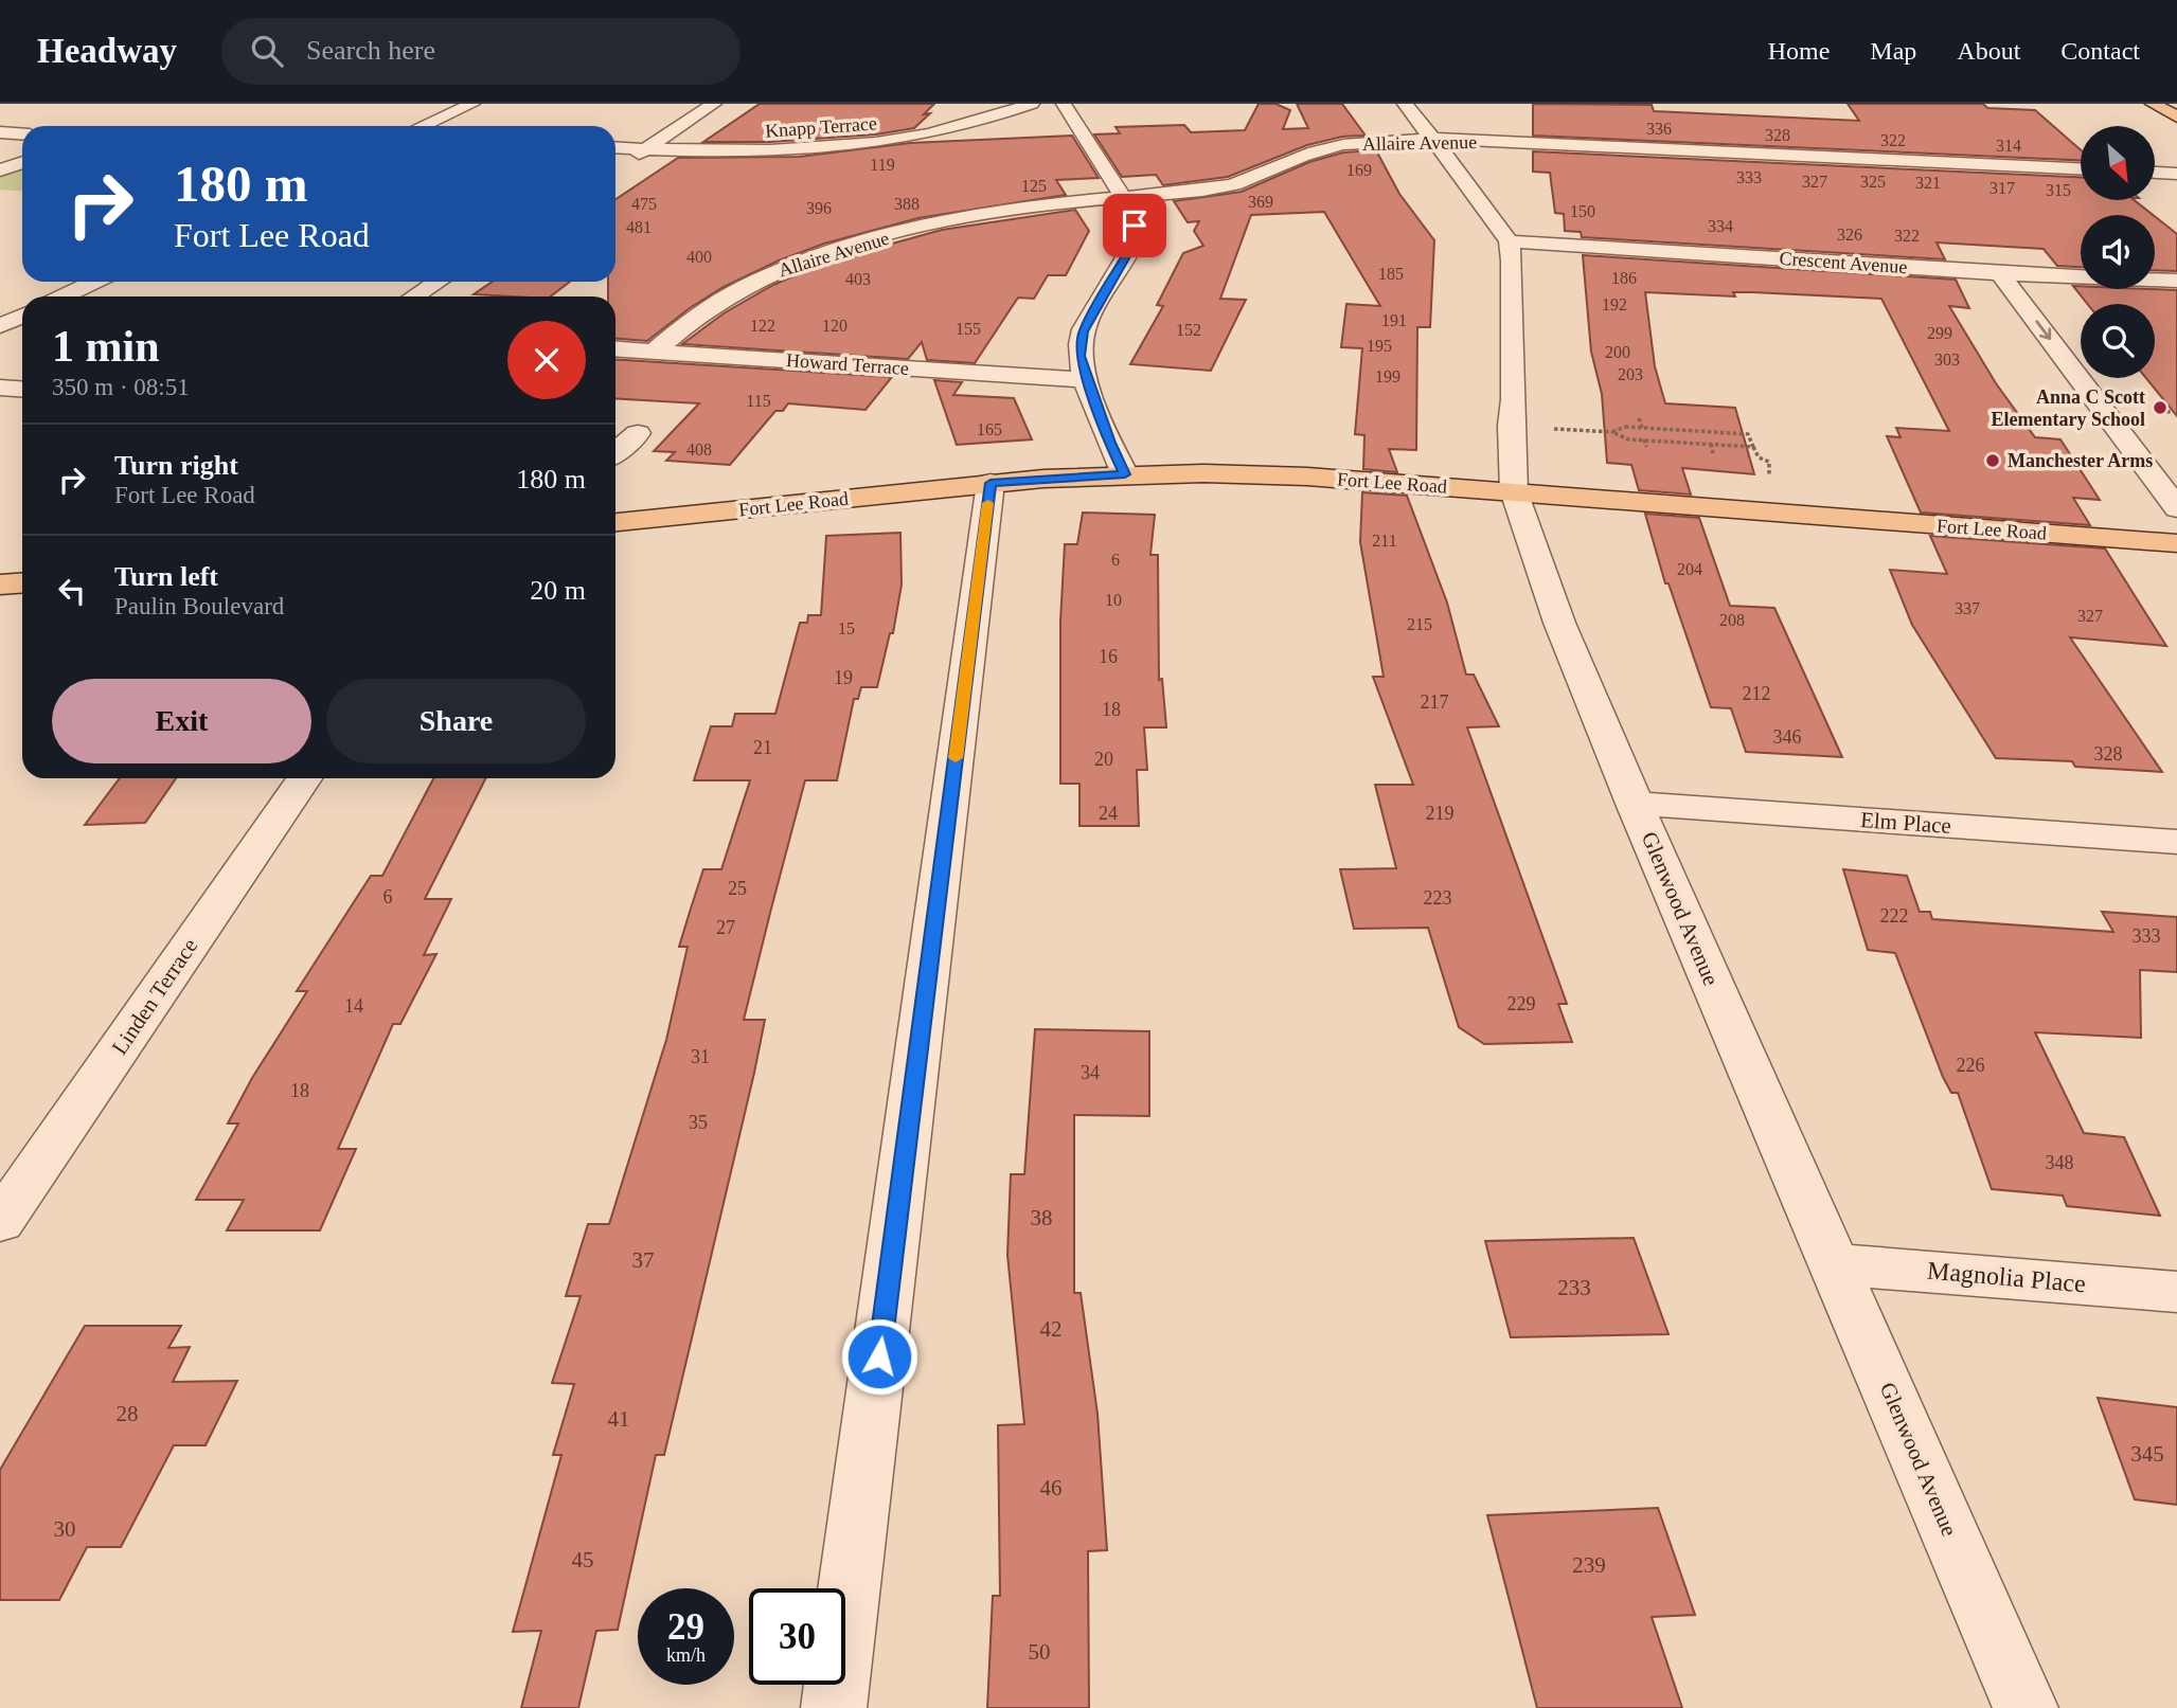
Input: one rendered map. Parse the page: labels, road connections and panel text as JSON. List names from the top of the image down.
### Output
{
  "streets": {
    "main road": ["Fort Lee Road"],
    "street": [
      "Knapp Terrace",
      "Allaire Avenue",
      "Crescent Avenue",
      "Howard Terrace",
      "Elm Place",
      "Glenwood Avenue",
      "Linden Terrace",
      "Magnolia Place"
    ]
  },
  "crossings": [
    ["Allaire Avenue", "Howard Terrace"],
    ["Allaire Avenue", "Glenwood Avenue"],
    ["Crescent Avenue", "Glenwood Avenue"],
    ["Fort Lee Road", "Glenwood Avenue"],
    ["Elm Place", "Glenwood Avenue"],
    ["Glenwood Avenue", "Magnolia Place"]
  ],
  "places": ["Anna C Scott Elementary School", "Manchester Arms"],
  "house_numbers": [
    "336",
    "328",
    "322",
    "314",
    "119",
    "169",
    "333",
    "327",
    "325",
    "321",
    "125",
    "317",
    "315",
    "369",
    "475",
    "388",
    "396",
    "150",
    "334",
    "481",
    "326",
    "322",
    "400",
    "185",
    "186",
    "403",
    "192",
    "191",
    "122",
    "120",
    "155",
    "152",
    "299",
    "195",
    "200",
    "303",
    "203",
    "199",
    "115",
    "165",
    "408",
    "211",
    "6",
    "204",
    "10",
    "337",
    "327",
    "208",
    "215",
    "15",
    "16",
    "19",
    "212",
    "217",
    "18",
    "346",
    "21",
    "328",
    "20",
    "24",
    "219",
    "25",
    "6",
    "223",
    "222",
    "27",
    "333",
    "229",
    "14",
    "31",
    "226",
    "34",
    "18",
    "35",
    "348",
    "38",
    "37",
    "233",
    "42",
    "28",
    "41",
    "345",
    "46",
    "30",
    "45",
    "239",
    "50"
  ],
  "north": "bottom right",
  "page": {
    "header": "Headway",
    "search": "Search here",
    "nav": [
      "Home",
      "Map",
      "About",
      "Contact"
    ],
    "turn": ["180 m", "Fort Lee Road"],
    "heading": ["1 min", "350 m · 08:51"],
    "list": [
      {
        "name": "Turn right",
        "note": "Fort Lee Road",
        "value": "180 m"
      },
      {
        "name": "Turn left",
        "note": "Paulin Boulevard",
        "value": "20 m"
      }
    ],
    "buttons": ["Exit", "Share"],
    "speed": "29 km/h",
    "limit": "30"
  }
}
